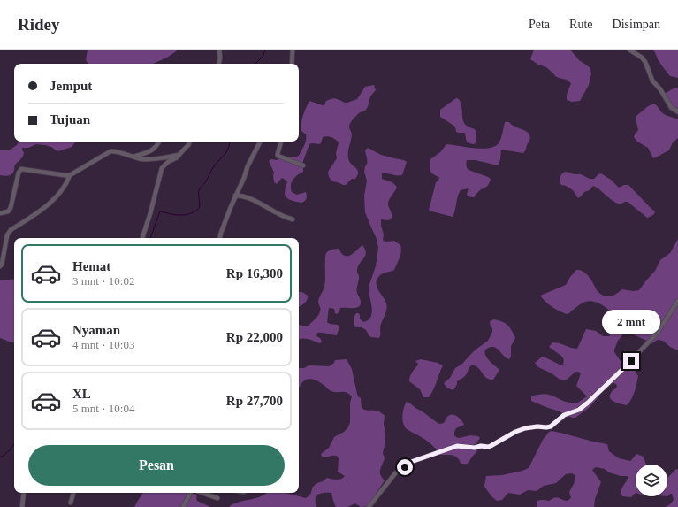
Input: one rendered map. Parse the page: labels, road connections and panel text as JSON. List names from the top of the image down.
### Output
{
  "page": {
    "header": "Ridey",
    "nav": ["Peta", "Rute", "Disimpan"],
    "banner": ["Jemput", "Tujuan"],
    "list": [
      {
        "name": "Hemat",
        "note": "3 mnt · 10:02",
        "value": "Rp 16,300"
      },
      {
        "name": "Nyaman",
        "note": "4 mnt · 10:03",
        "value": "Rp 22,000"
      },
      {
        "name": "XL",
        "note": "5 mnt · 10:04",
        "value": "Rp 27,700"
      }
    ],
    "bubble": "2 mnt",
    "buttons": "Pesan"
  }
}
